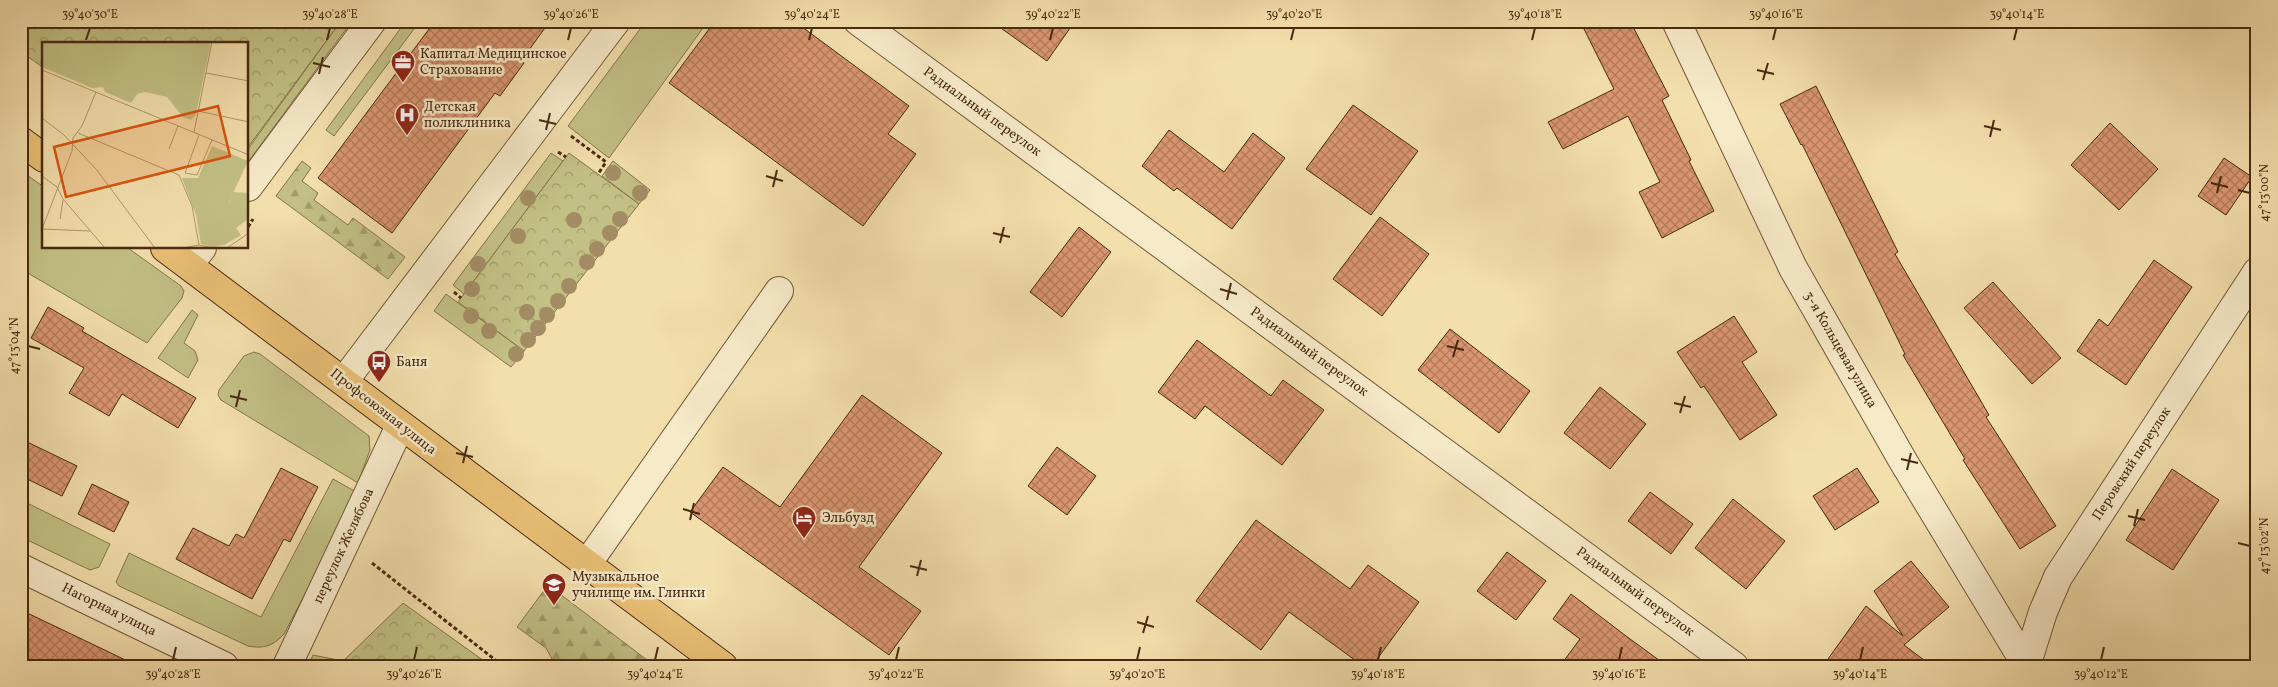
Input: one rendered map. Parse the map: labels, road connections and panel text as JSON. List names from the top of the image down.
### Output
{
  "streets": {
    "main road": ["Профсоюзная улица"],
    "street": [
      "Радиальный переулок",
      "3-я Кольцевая улица",
      "Перовский переулок",
      "переулок Желябова",
      "Нагорная улица"
    ]
  },
  "crossings": [
    ["3-я Кольцевая улица", "Перовский переулок"],
    ["Профсоюзная улица", "переулок Желябова"]
  ],
  "places": {
    "office": ["Капитал Медицинское Страхование"],
    "hospital": ["Детская поликлиника"],
    "bus stop": ["Баня"],
    "hotel": ["Эльбузд"],
    "school or university": ["Музыкальное училище им. Глинки"]
  },
  "coordinates": [
    "39°40'30\"E",
    "39°40'28\"E",
    "39°40'26\"E",
    "39°40'24\"E",
    "39°40'22\"E",
    "39°40'20\"E",
    "39°40'18\"E",
    "39°40'16\"E",
    "39°40'14\"E",
    "47°13'00\"N",
    "47°13'04\"N",
    "47°13'02\"N",
    "39°40'12\"E"
  ]
}
